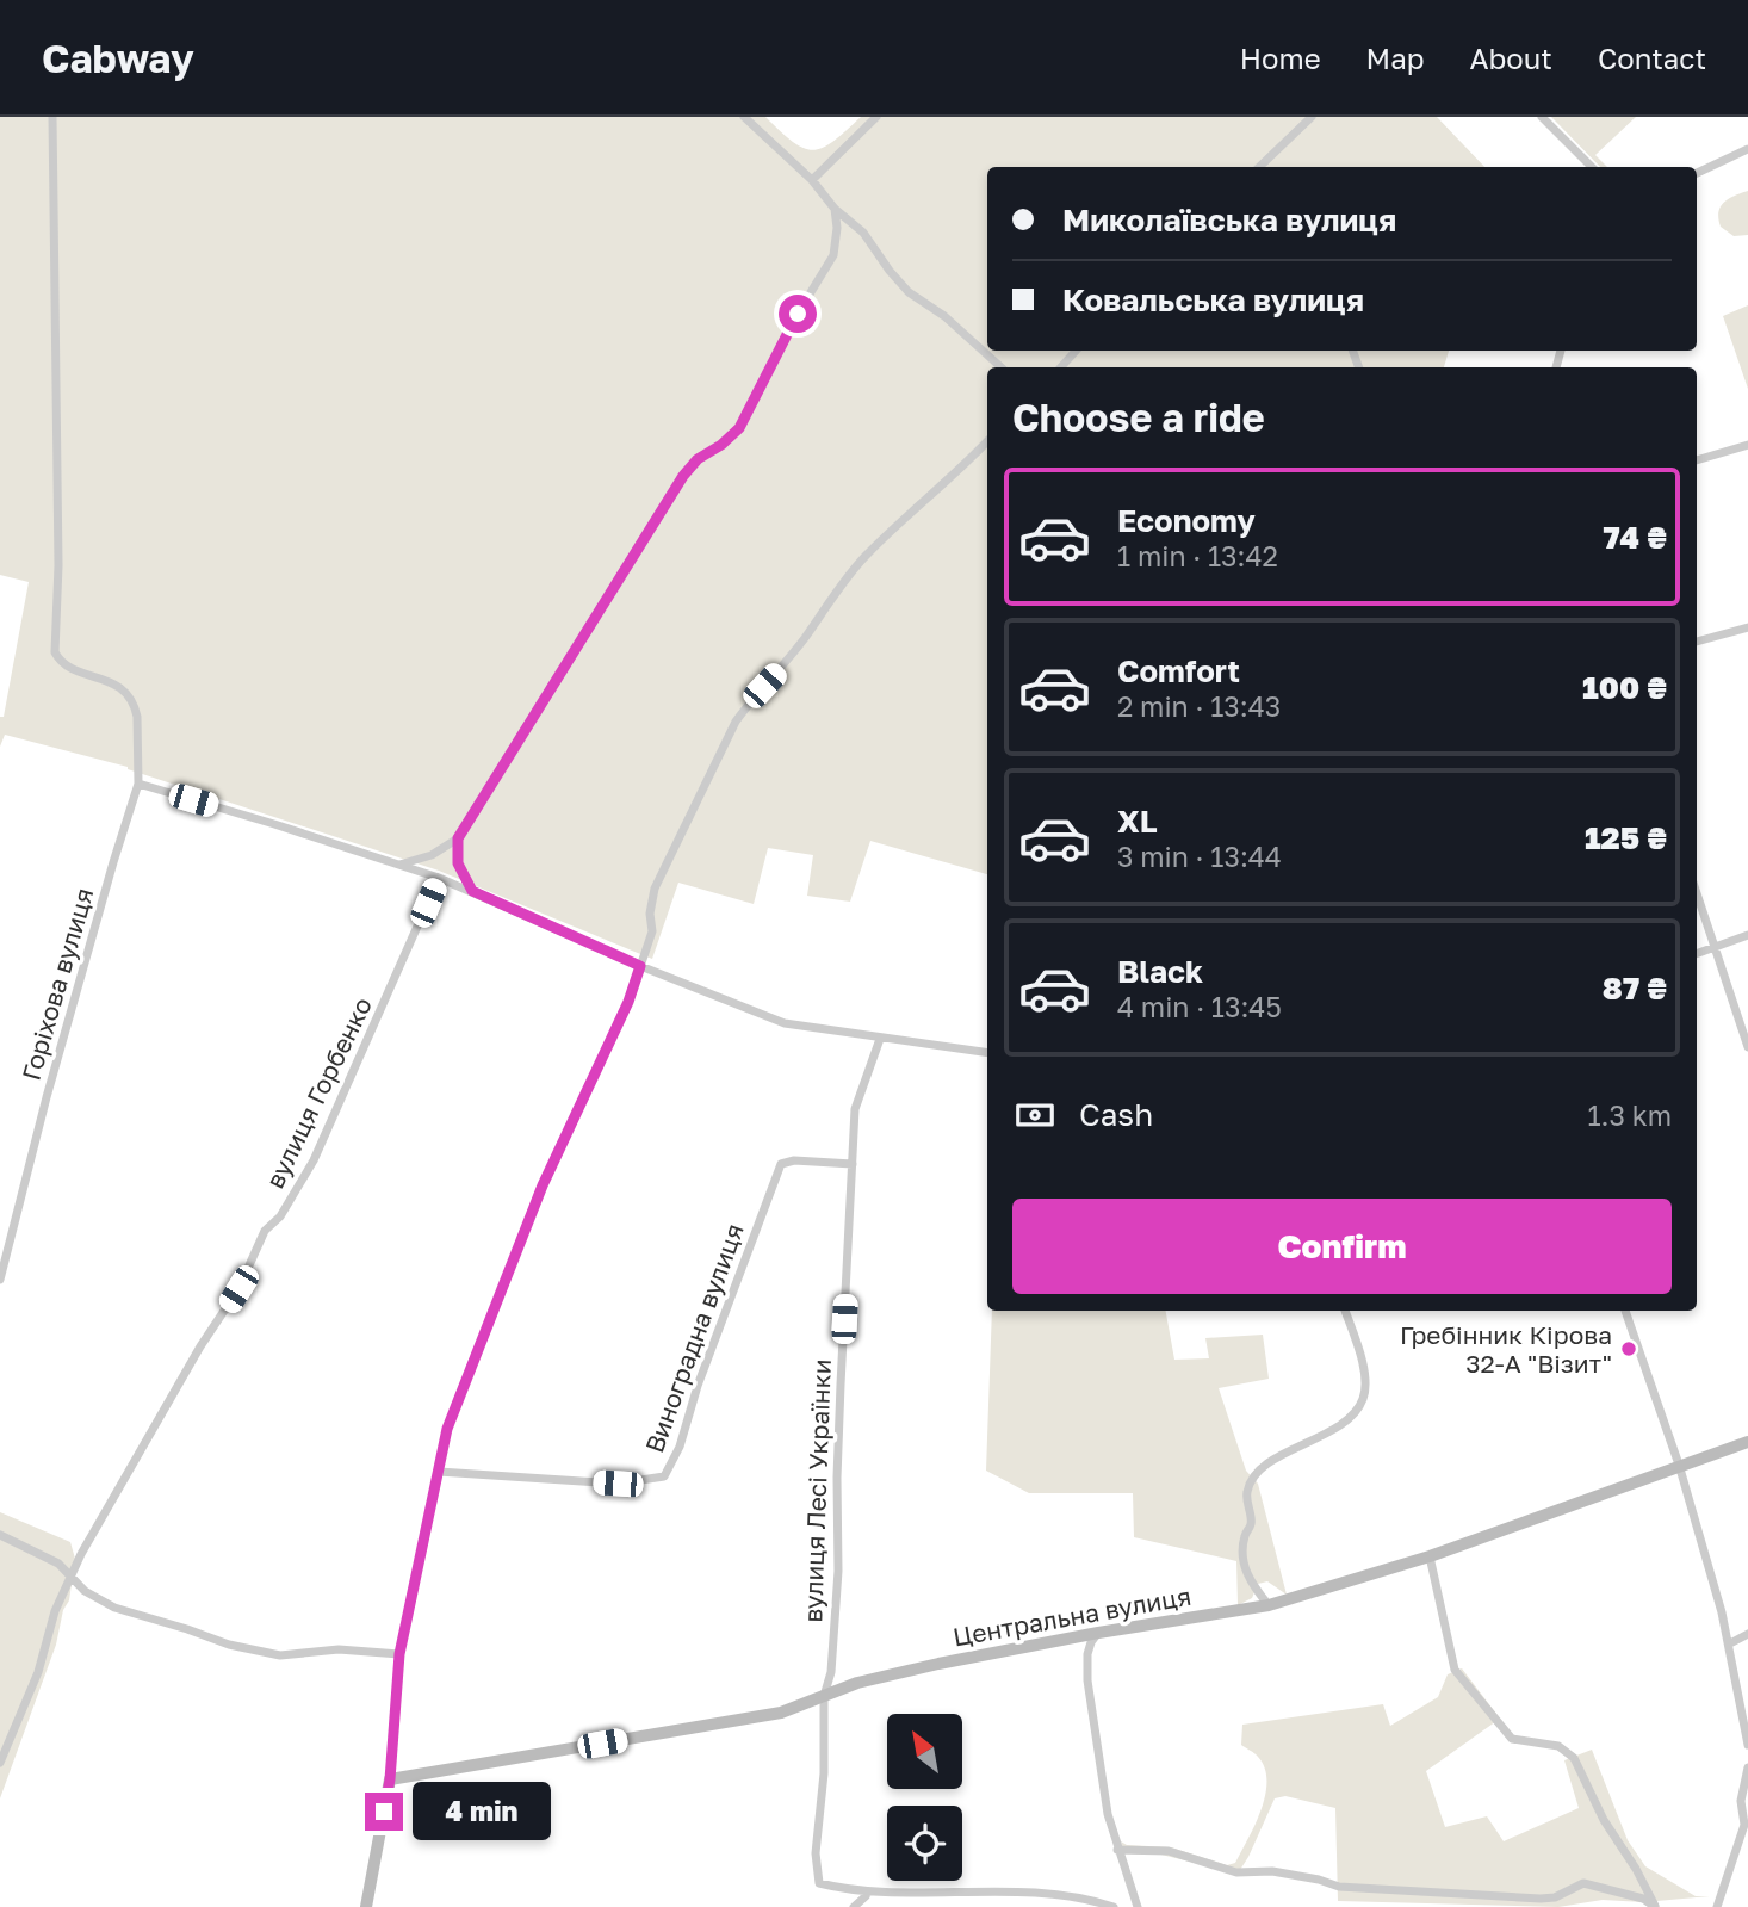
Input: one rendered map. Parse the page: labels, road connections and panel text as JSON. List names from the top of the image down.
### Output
{
  "streets": {
    "street": [
      "Горіхова вулиця",
      "вулиця Горбенко",
      "Виноградна вулиця",
      "вулиця Лесі Українки",
      "Центральна вулиця"
    ]
  },
  "crossings": [
    ["Виноградна вулиця", "вулиця Лесі Українки"],
    ["вулиця Лесі Українки", "Центральна вулиця"]
  ],
  "places": ["Гребінник Кірова 32-А \"Візит\""],
  "north": "top left",
  "page": {
    "header": "Cabway",
    "nav": [
      "Home",
      "Map",
      "About",
      "Contact"
    ],
    "banner": ["Миколаївська вулиця", "Ковальська вулиця"],
    "heading": "Choose a ride",
    "list": [
      {
        "name": "Economy",
        "note": "1 min · 13:42",
        "value": "74 ₴"
      },
      {
        "name": "Comfort",
        "note": "2 min · 13:43",
        "value": "100 ₴"
      },
      {
        "name": "XL",
        "note": "3 min · 13:44",
        "value": "125 ₴"
      },
      {
        "name": "Black",
        "note": "4 min · 13:45",
        "value": "87 ₴"
      }
    ],
    "pay": ["Cash", "1.3 km"],
    "buttons": "Confirm",
    "bubble": "4 min"
  }
}
